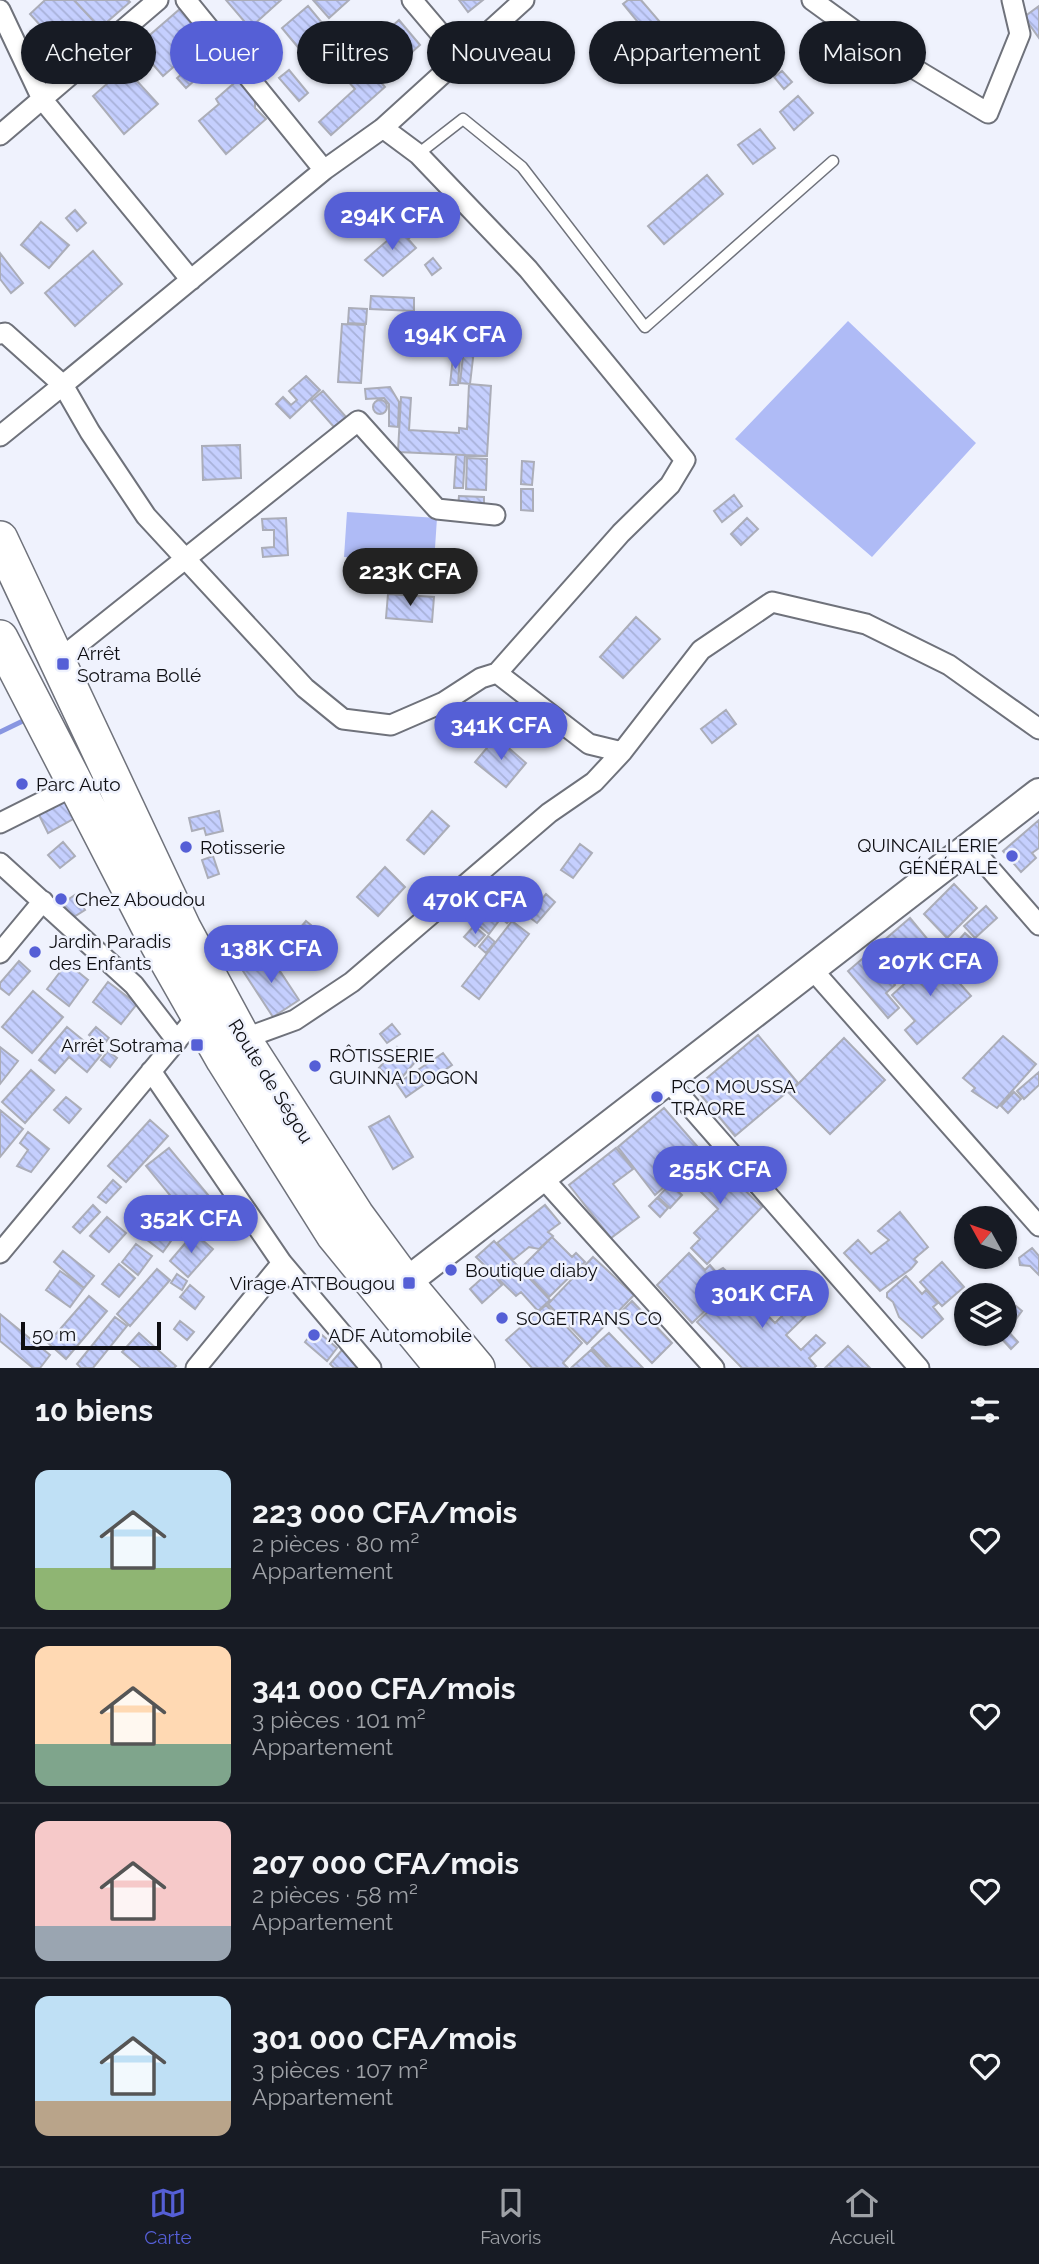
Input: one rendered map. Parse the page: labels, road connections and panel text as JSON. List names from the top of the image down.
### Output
{
  "streets": {
    "highway": ["Route de Ségou"]
  },
  "places": {
    "transit": ["Arrêt Sotrama Bollé", "Arrêt Sotrama", "Virage ATTBougou"],
    "other": [
      "Parc Auto",
      "Rotisserie",
      "QUINCAILLERIE GÉNÉRALE",
      "Chez Aboudou",
      "Jardin Paradis des Enfants",
      "RÔTISSERIE GUINNA DOGON",
      "PCO MOUSSA TRAORE",
      "Boutique diaby",
      "SOGETRANS CO",
      "ADF Automobile"
    ]
  },
  "scale_bar": "50 m",
  "north": "top left",
  "page": {
    "chip": [
      "Acheter",
      "Louer",
      "Filtres",
      "Nouveau",
      "Appartement",
      "Maison"
    ],
    "price": [
      "294K CFA",
      "194K CFA",
      "223K CFA",
      "341K CFA",
      "470K CFA",
      "138K CFA",
      "207K CFA",
      "255K CFA",
      "352K CFA",
      "301K CFA"
    ],
    "scale": "50 m",
    "heading": "10 biens",
    "list": [
      {
        "name": "223 000 CFA/mois",
        "note": "2 pièces · 80 m² · Appartement"
      },
      {
        "name": "341 000 CFA/mois",
        "note": "3 pièces · 101 m² · Appartement"
      },
      {
        "name": "207 000 CFA/mois",
        "note": "2 pièces · 58 m² · Appartement"
      },
      {
        "name": "301 000 CFA/mois",
        "note": "3 pièces · 107 m² · Appartement"
      }
    ],
    "tabs": ["Carte", "Favoris", "Accueil"]
  }
}
